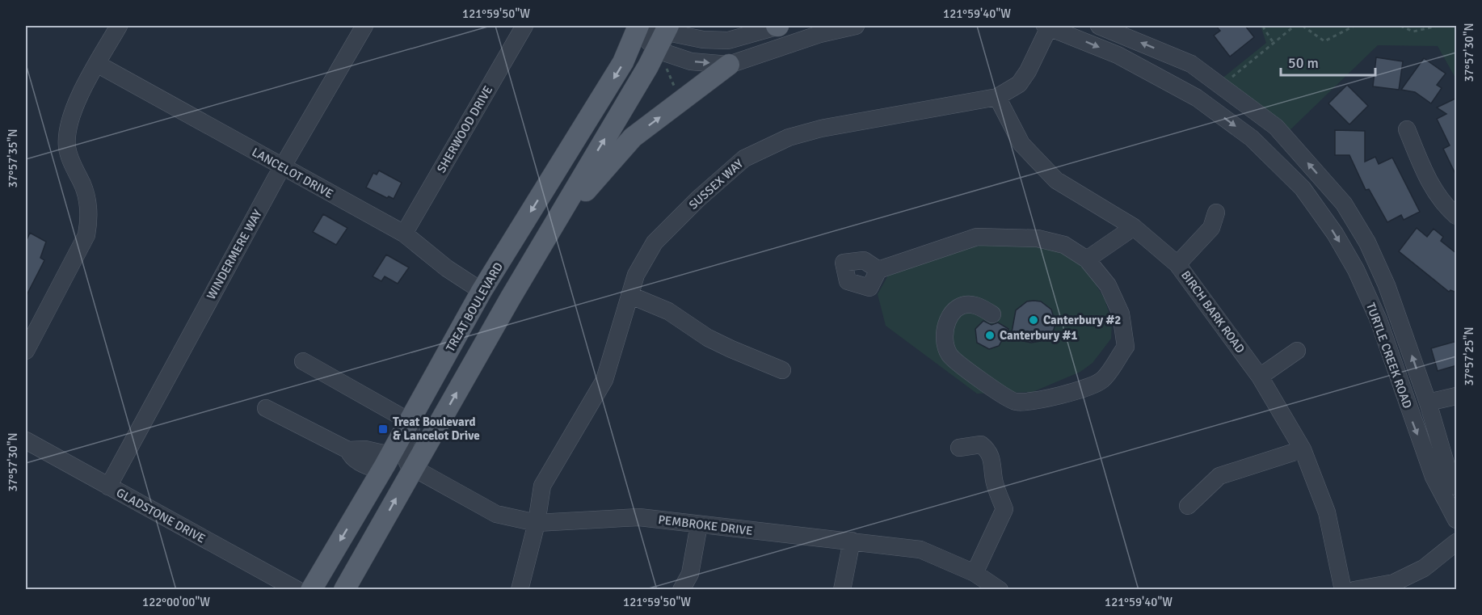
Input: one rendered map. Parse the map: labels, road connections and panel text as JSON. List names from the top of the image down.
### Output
{
  "streets": {
    "main road": ["TREAT BOULEVARD"],
    "street": [
      "SHERWOOD DRIVE",
      "LANCELOT DRIVE",
      "SUSSEX WAY",
      "WINDERMERE WAY",
      "BIRCH BARK ROAD",
      "TURTLE CREEK ROAD",
      "GLADSTONE DRIVE",
      "PEMBROKE DRIVE"
    ]
  },
  "crossings": [
    ["SHERWOOD DRIVE", "LANCELOT DRIVE"],
    ["LANCELOT DRIVE", "WINDERMERE WAY"],
    ["LANCELOT DRIVE", "TREAT BOULEVARD"],
    ["SUSSEX WAY", "BIRCH BARK ROAD"],
    ["SUSSEX WAY", "TURTLE CREEK ROAD"],
    ["SUSSEX WAY", "PEMBROKE DRIVE"],
    ["WINDERMERE WAY", "GLADSTONE DRIVE"]
  ],
  "places": {
    "other": ["Canterbury #2", "Canterbury #1"],
    "transit": ["Treat Boulevard & Lancelot Drive"]
  },
  "scale_bar": "50 m",
  "coordinates": [
    "121°59'50\"W",
    "121°59'40\"W",
    "37°57'30\"N",
    "37°57'35\"N",
    "37°57'25\"N",
    "122°00'00\"W"
  ]
}
